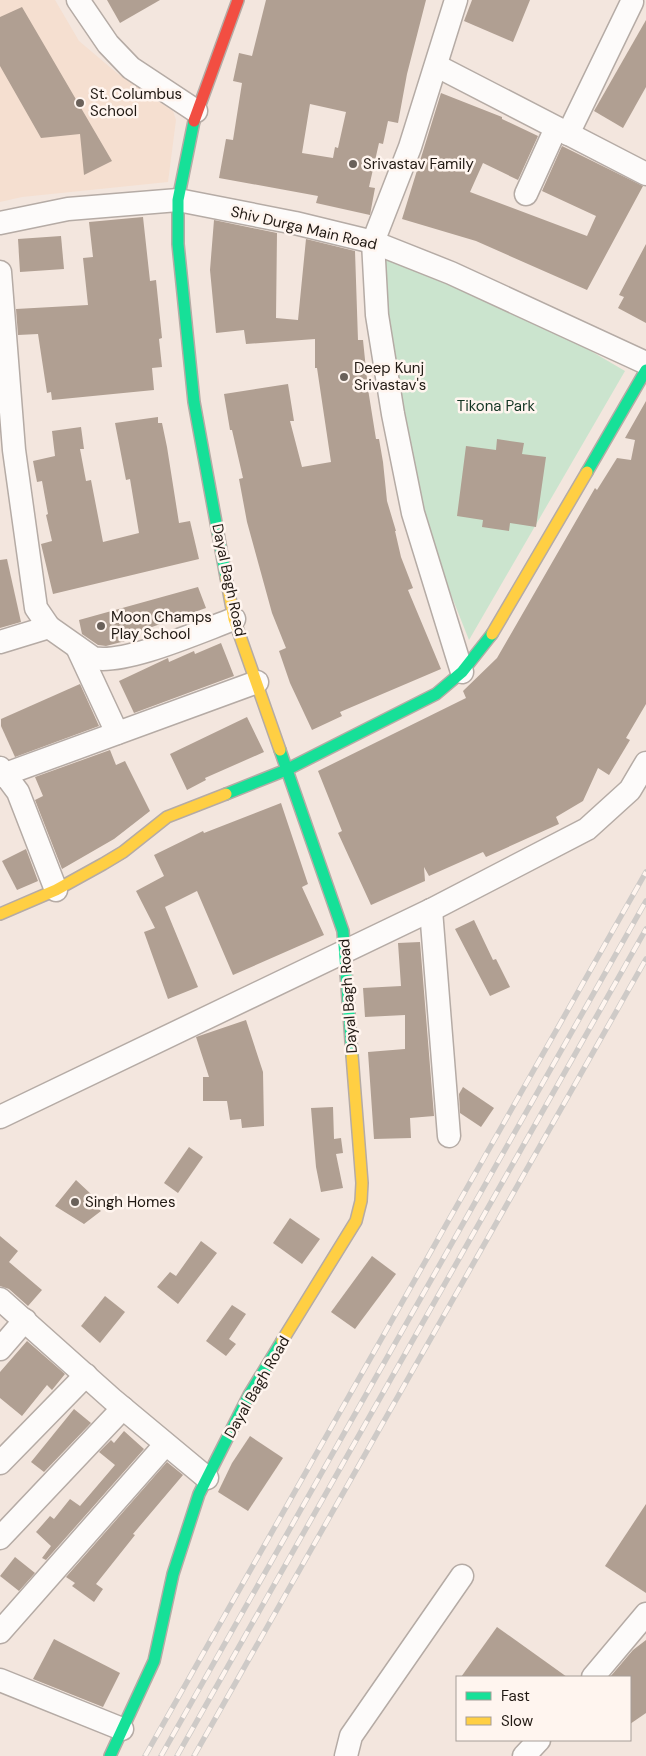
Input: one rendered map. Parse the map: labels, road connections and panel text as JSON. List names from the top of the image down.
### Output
{
  "streets": {
    "street": ["Shiv Durga Main Road", "Dayal Bagh Road"]
  },
  "crossings": [
    ["Shiv Durga Main Road", "Dayal Bagh Road"]
  ],
  "parks": ["Tikona Park"],
  "places": [
    "St. Columbus School",
    "Srivastav Family",
    "Deep Kunj Srivastav's",
    "Moon Champs Play School",
    "Singh Homes"
  ],
  "legend": ["Fast", "Slow"]
}
